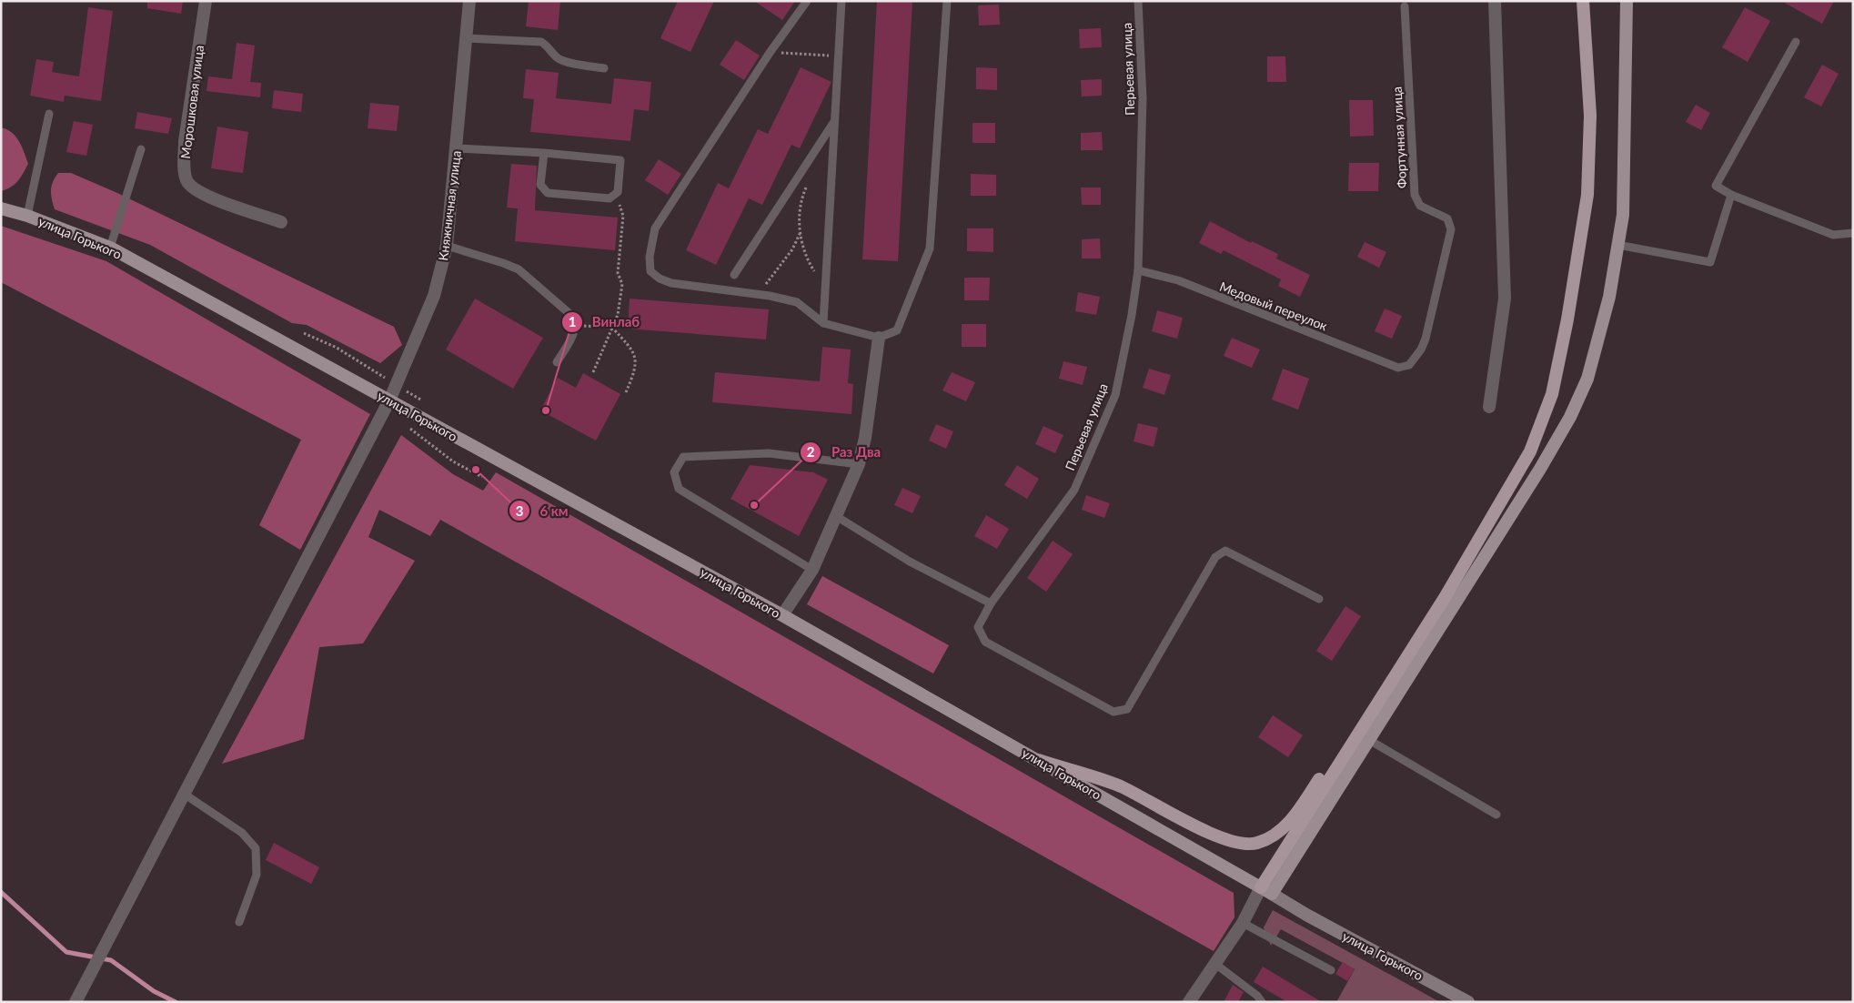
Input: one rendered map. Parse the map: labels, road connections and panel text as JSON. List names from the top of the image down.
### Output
{
  "streets": {
    "main road": ["улица Горького"],
    "street": ["Морошковая улица", "Княжничная улица"],
    "lane": ["Перьевая улица", "Фортунная улица", "Медовый переулок"]
  },
  "crossings": [
    ["Перьевая улица", "Медовый переулок"],
    ["Фортунная улица", "Медовый переулок"],
    ["Княжничная улица", "улица Горького"]
  ],
  "places": ["Винлаб", "6 км", "Раз Два"]
}
